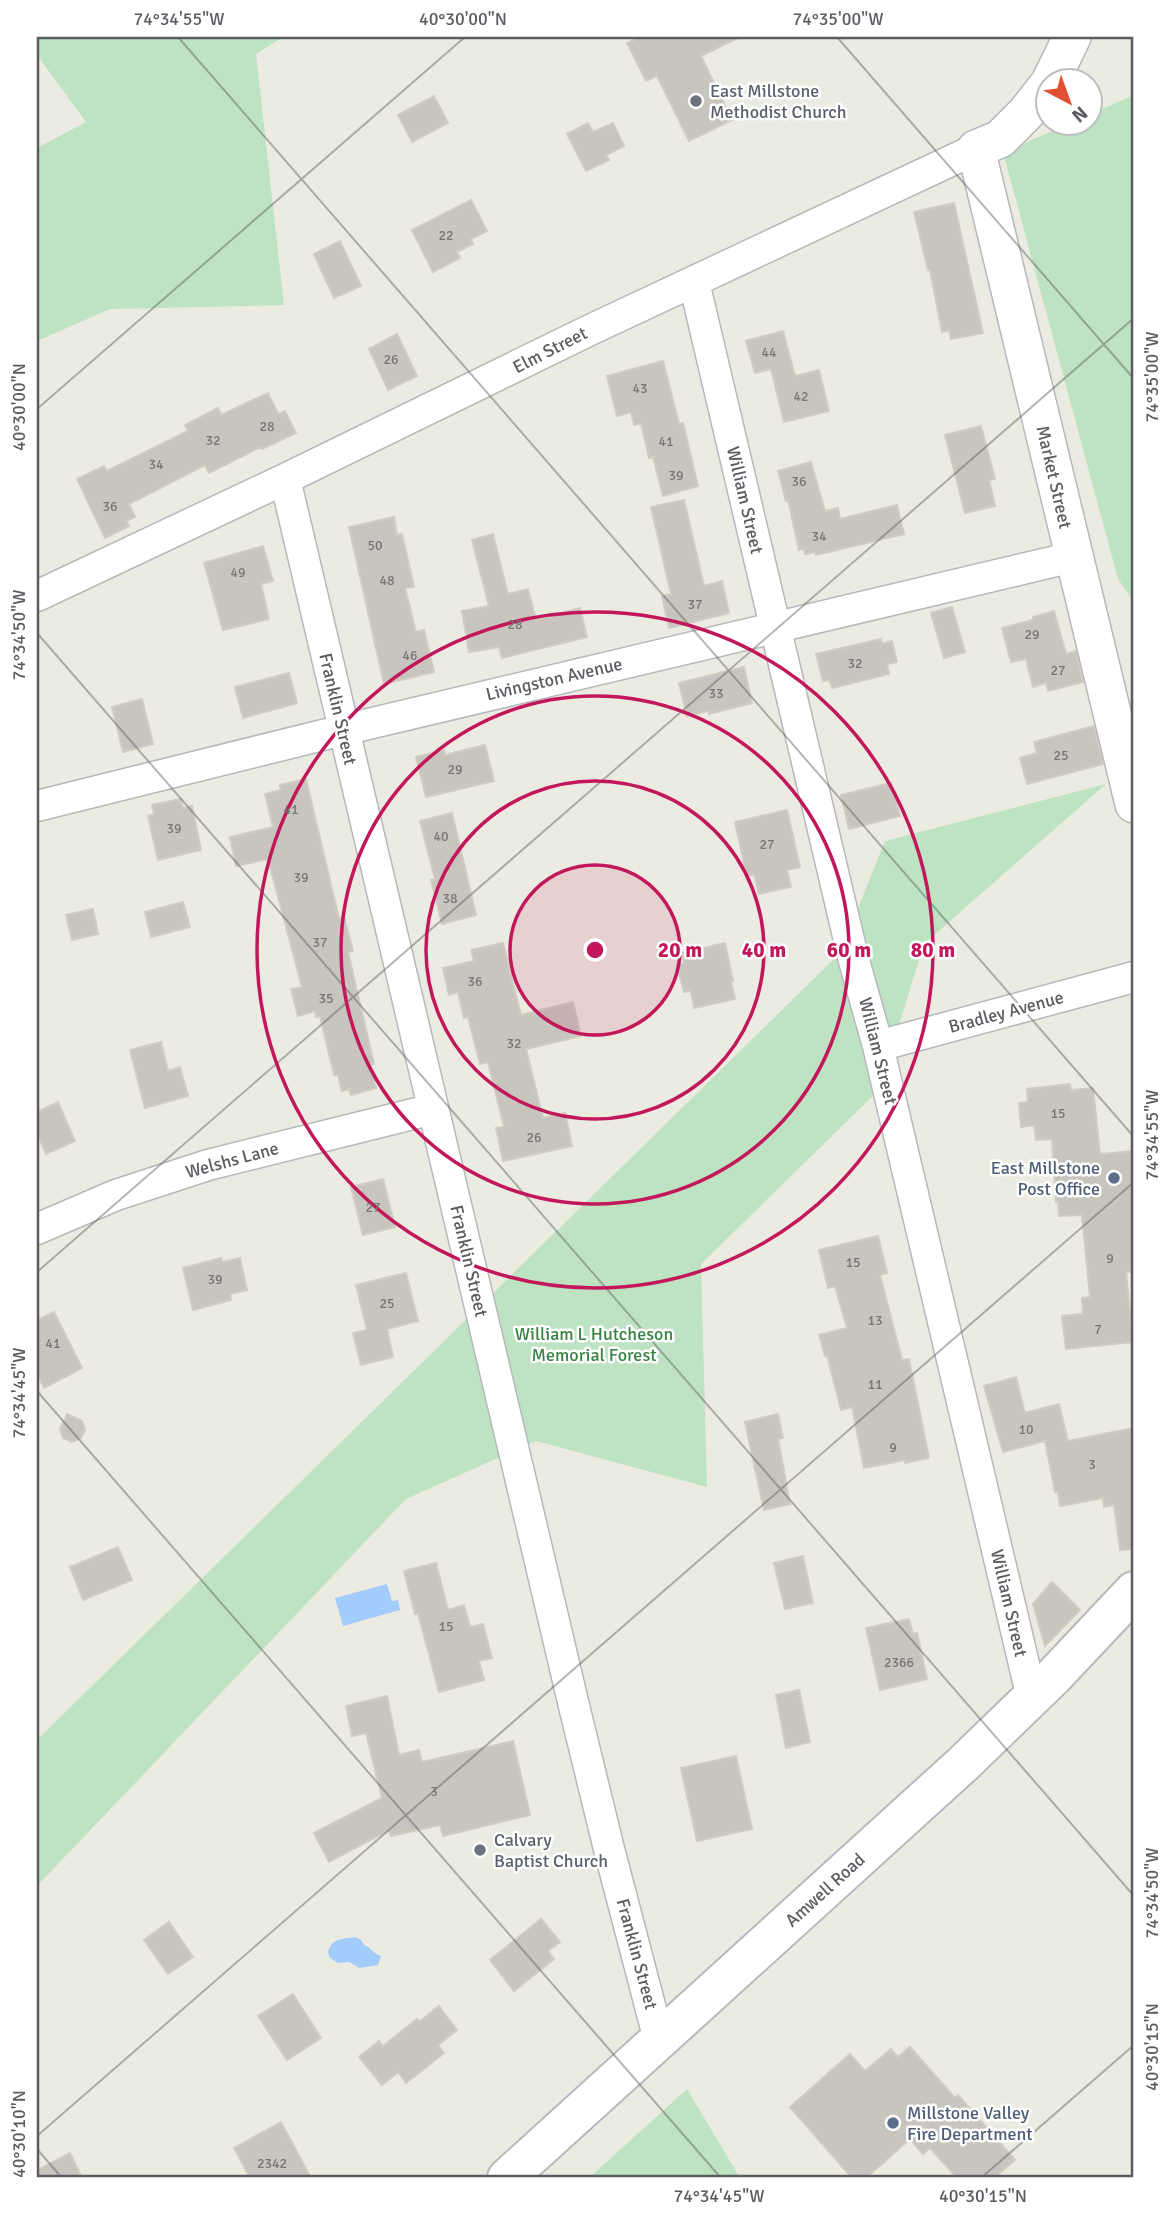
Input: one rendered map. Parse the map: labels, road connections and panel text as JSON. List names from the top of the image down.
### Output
{
  "streets": {
    "main road": ["Amwell Road"],
    "street": [
      "Elm Street",
      "Market Street",
      "William Street",
      "Livingston Avenue",
      "Franklin Street",
      "Bradley Avenue",
      "Welshs Lane"
    ]
  },
  "crossings": [
    ["Elm Street", "Market Street"],
    ["Elm Street", "William Street"],
    ["Elm Street", "Franklin Street"],
    ["Market Street", "Livingston Avenue"],
    ["William Street", "Livingston Avenue"],
    ["William Street", "Bradley Avenue"],
    ["William Street", "Amwell Road"],
    ["Livingston Avenue", "Franklin Street"],
    ["Franklin Street", "Welshs Lane"],
    ["Franklin Street", "Amwell Road"]
  ],
  "parks": ["William L Hutcheson Memorial Forest"],
  "places": [
    "East Millstone Methodist Church",
    "East Millstone Post Office",
    "Calvary Baptist Church",
    "Millstone Valley Fire Department"
  ],
  "house_numbers": [
    "22",
    "44",
    "26",
    "43",
    "42",
    "28",
    "32",
    "41",
    "34",
    "39",
    "36",
    "36",
    "34",
    "50",
    "49",
    "48",
    "37",
    "28",
    "29",
    "46",
    "32",
    "27",
    "33",
    "25",
    "29",
    "41",
    "39",
    "40",
    "27",
    "39",
    "38",
    "37",
    "36",
    "35",
    "32",
    "15",
    "26",
    "27",
    "9",
    "15",
    "39",
    "25",
    "13",
    "7",
    "41",
    "11",
    "10",
    "9",
    "3",
    "15",
    "2366",
    "3",
    "2342"
  ],
  "north": "bottom right",
  "coordinates": [
    "74°34'55\"W",
    "40°30'00\"N",
    "74°35'00\"W",
    "74°34'50\"W",
    "74°34'45\"W",
    "40°30'15\"N",
    "40°30'10\"N"
  ],
  "rings": [
    "20 m",
    "40 m",
    "60 m",
    "80 m"
  ]
}
